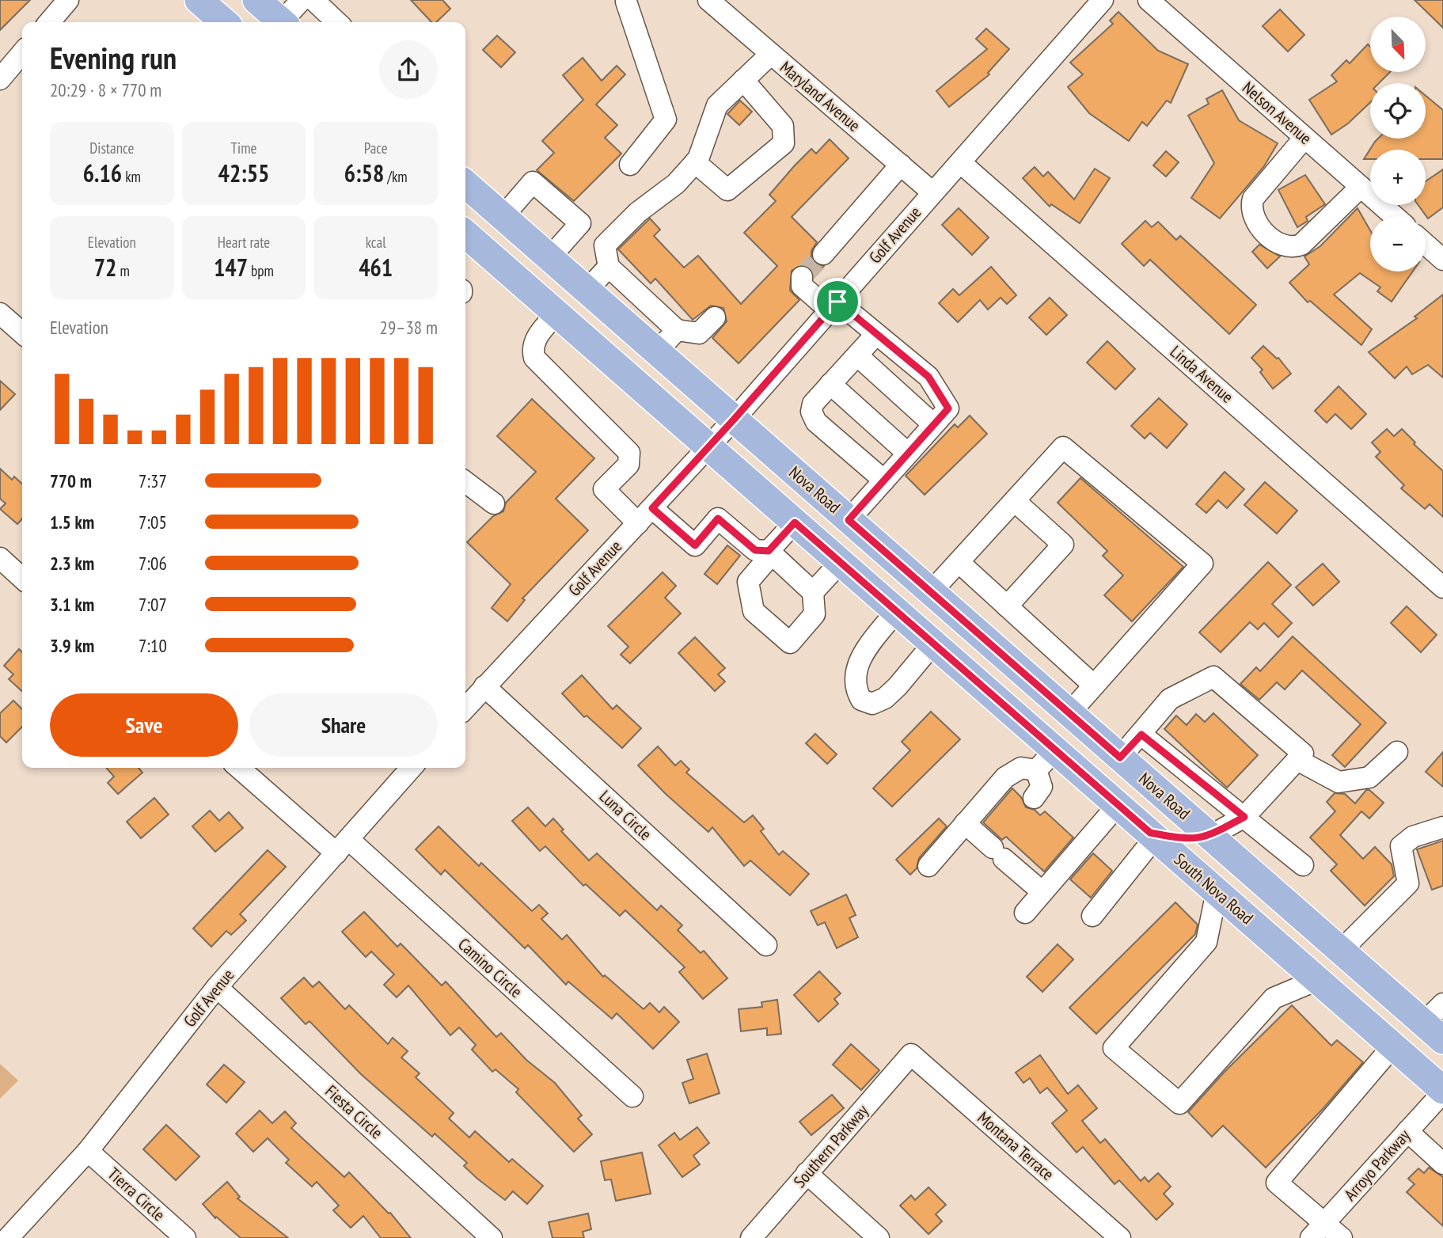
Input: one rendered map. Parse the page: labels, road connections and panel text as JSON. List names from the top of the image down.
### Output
{
  "streets": {
    "main road": ["Nova Road", "South Nova Road"],
    "street": [
      "Maryland Avenue",
      "Nelson Avenue",
      "Golf Avenue",
      "Linda Avenue",
      "Luna Circle",
      "Camino Circle",
      "Fiesta Circle",
      "Southern Parkway",
      "Montana Terrace",
      "Arroyo Parkway",
      "Tierra Circle"
    ]
  },
  "crossings": [
    ["Maryland Avenue", "Golf Avenue"],
    ["Golf Avenue", "Linda Avenue"],
    ["Golf Avenue", "Nova Road"],
    ["Golf Avenue", "Luna Circle"],
    ["Golf Avenue", "South Nova Road"],
    ["Golf Avenue", "Camino Circle"],
    ["Golf Avenue", "Fiesta Circle"],
    ["Golf Avenue", "Tierra Circle"],
    ["South Nova Road", "Arroyo Parkway"],
    ["Southern Parkway", "Montana Terrace"]
  ],
  "north": "bottom right",
  "page": {
    "map_buttons": ["+", "−"],
    "heading": ["Evening run", "20:29 · 8 × 770 m"],
    "stats": [
      ["Distance", "6.16 km"],
      ["Time", "42:55"],
      ["Pace", "6:58 /km"],
      ["Elevation", "72 m"],
      ["Heart rate", "147 bpm"],
      ["kcal", "461"]
    ],
    "chart": ["Elevation", "29–38 m"],
    "list": [
      {
        "name": "770 m",
        "note": "7:37"
      },
      {
        "name": "1.5 km",
        "note": "7:05"
      },
      {
        "name": "2.3 km",
        "note": "7:06"
      },
      {
        "name": "3.1 km",
        "note": "7:07"
      },
      {
        "name": "3.9 km",
        "note": "7:10"
      }
    ],
    "buttons": ["Save", "Share"]
  }
}
